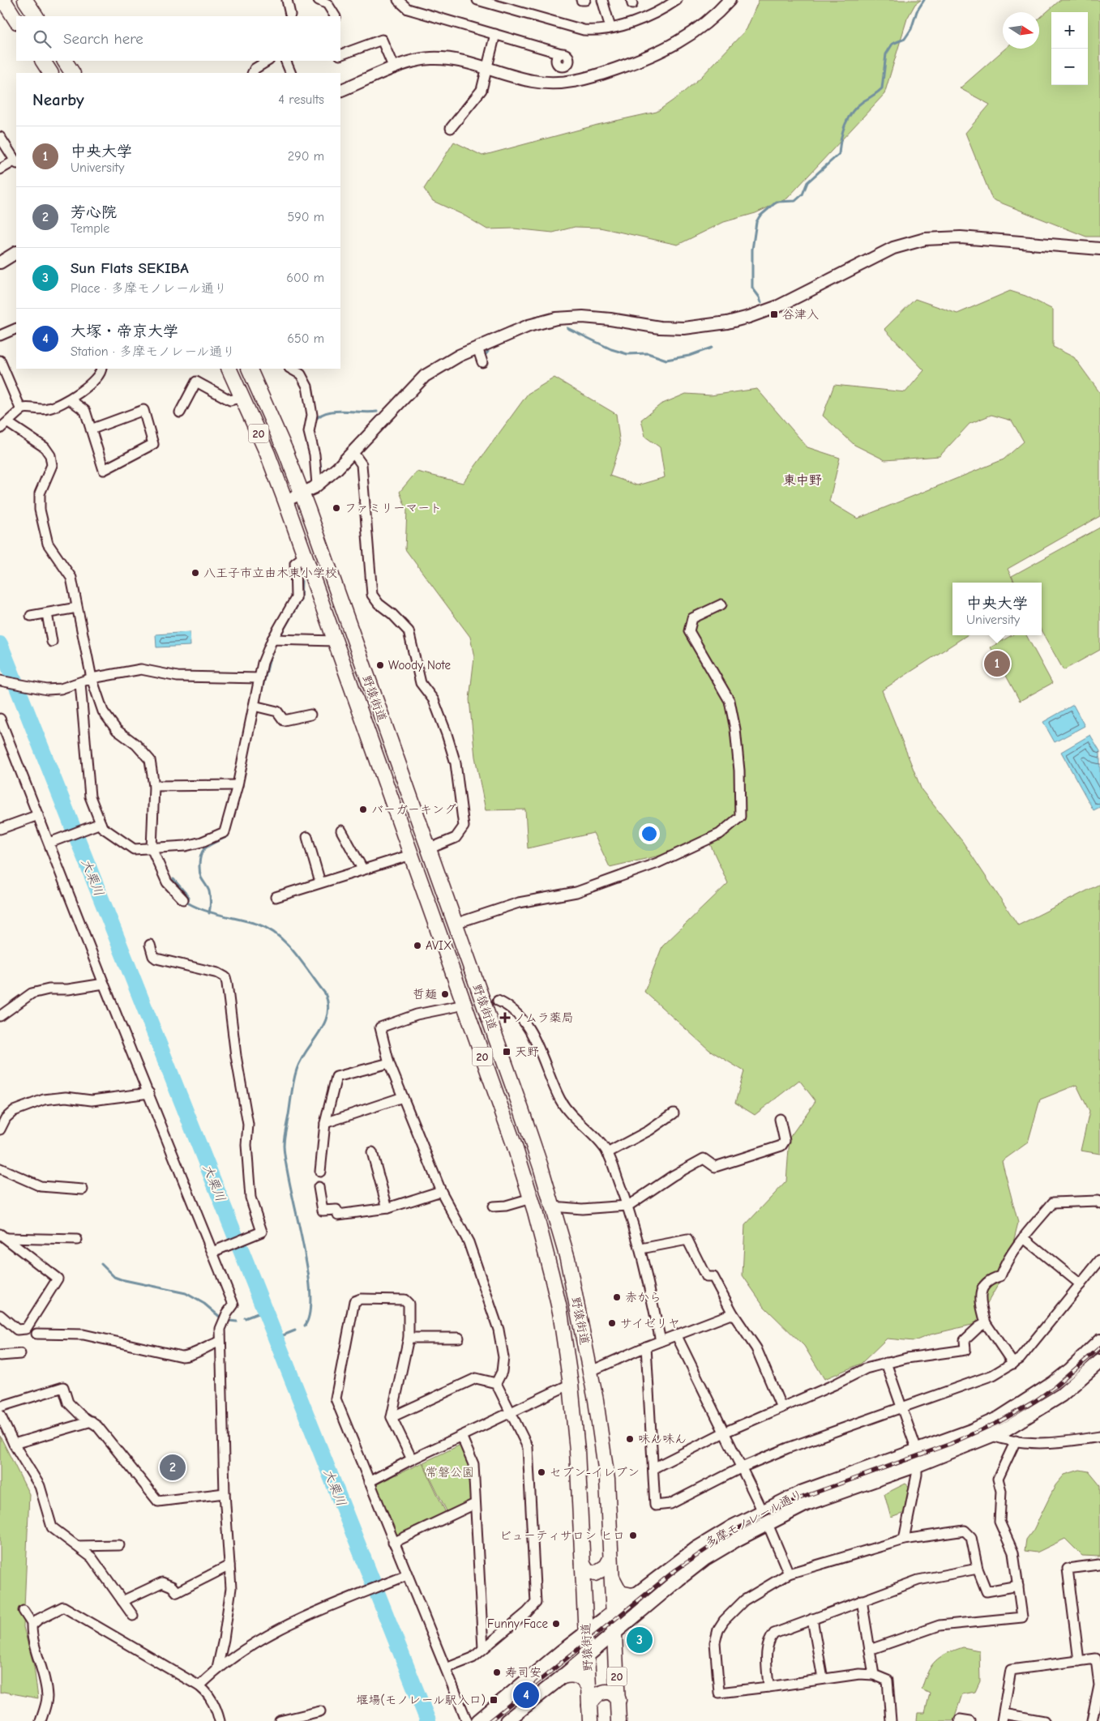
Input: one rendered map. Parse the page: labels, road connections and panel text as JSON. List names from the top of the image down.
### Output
{
  "streets": {
    "main road": ["20", "野猿街道", "多摩モノレール通り"]
  },
  "crossings": [
    ["野猿街道", "多摩モノレール通り"]
  ],
  "districts": ["東中野"],
  "water": ["大栗川"],
  "parks": ["常磐公園"],
  "places": {
    "transit": ["谷津入", "天野", "堰場(モノレール駅入口)"],
    "other": [
      "ファミリーマート",
      "八王子市立由木東小学校",
      "Woody Note",
      "バーガーキング",
      "AVIX",
      "哲麺",
      "赤から",
      "サイゼリヤ",
      "味ん味ん",
      "セブン-イレブン",
      "ビューティサロン ヒロ",
      "Funny Face",
      "寿司安"
    ],
    "health": ["ノムラ薬局"]
  },
  "north": "right",
  "page": {
    "map_buttons": ["+", "−"],
    "search": "Search here",
    "heading": ["Nearby", "4 results"],
    "list": [
      {
        "mark": "1",
        "name": "中央大学",
        "note": "University",
        "value": "290 m"
      },
      {
        "mark": "2",
        "name": "芳心院",
        "note": "Temple",
        "value": "590 m"
      },
      {
        "mark": "3",
        "name": "Sun Flats SEKIBA",
        "note": "Place · 多摩モノレール通り",
        "value": "600 m"
      },
      {
        "mark": "4",
        "name": "大塚・帝京大学",
        "note": "Station · 多摩モノレール通り",
        "value": "650 m"
      }
    ],
    "popup": ["中央大学", "University"],
    "pins": [
      "1",
      "2",
      "3",
      "4"
    ]
  }
}
